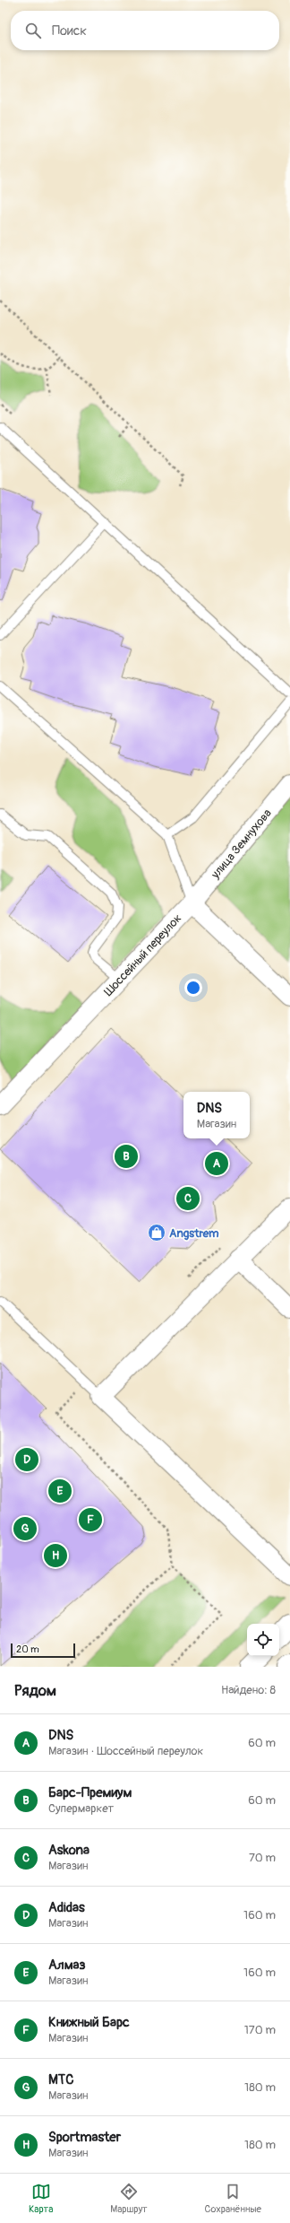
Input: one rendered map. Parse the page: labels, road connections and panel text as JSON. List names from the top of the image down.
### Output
{
  "streets": {
    "street": ["улица Земнухова", "Шоссейный переулок"]
  },
  "crossings": [
    ["улица Земнухова", "Шоссейный переулок"]
  ],
  "places": {
    "shop": ["Angstrem"]
  },
  "scale_bar": "20 m",
  "page": {
    "search": "Поиск",
    "popup": ["DNS", "Магазин"],
    "pins": [
      "B",
      "A",
      "C",
      "D",
      "E",
      "F",
      "G",
      "H"
    ],
    "scale": "20 m",
    "heading": ["Рядом", "Найдено: 8"],
    "list": [
      {
        "mark": "A",
        "name": "DNS",
        "note": "Магазин · Шоссейный переулок",
        "value": "60 m"
      },
      {
        "mark": "B",
        "name": "Барс-Премиум",
        "note": "Супермаркет",
        "value": "60 m"
      },
      {
        "mark": "C",
        "name": "Askona",
        "note": "Магазин",
        "value": "70 m"
      },
      {
        "mark": "D",
        "name": "Adidas",
        "note": "Магазин",
        "value": "160 m"
      },
      {
        "mark": "E",
        "name": "Алмаз",
        "note": "Магазин",
        "value": "160 m"
      },
      {
        "mark": "F",
        "name": "Книжный Барс",
        "note": "Магазин",
        "value": "170 m"
      },
      {
        "mark": "G",
        "name": "МТС",
        "note": "Магазин",
        "value": "180 m"
      },
      {
        "mark": "H",
        "name": "Sportmaster",
        "note": "Магазин",
        "value": "180 m"
      }
    ],
    "nav": ["Карта", "Маршрут", "Сохранённые"]
  }
}
